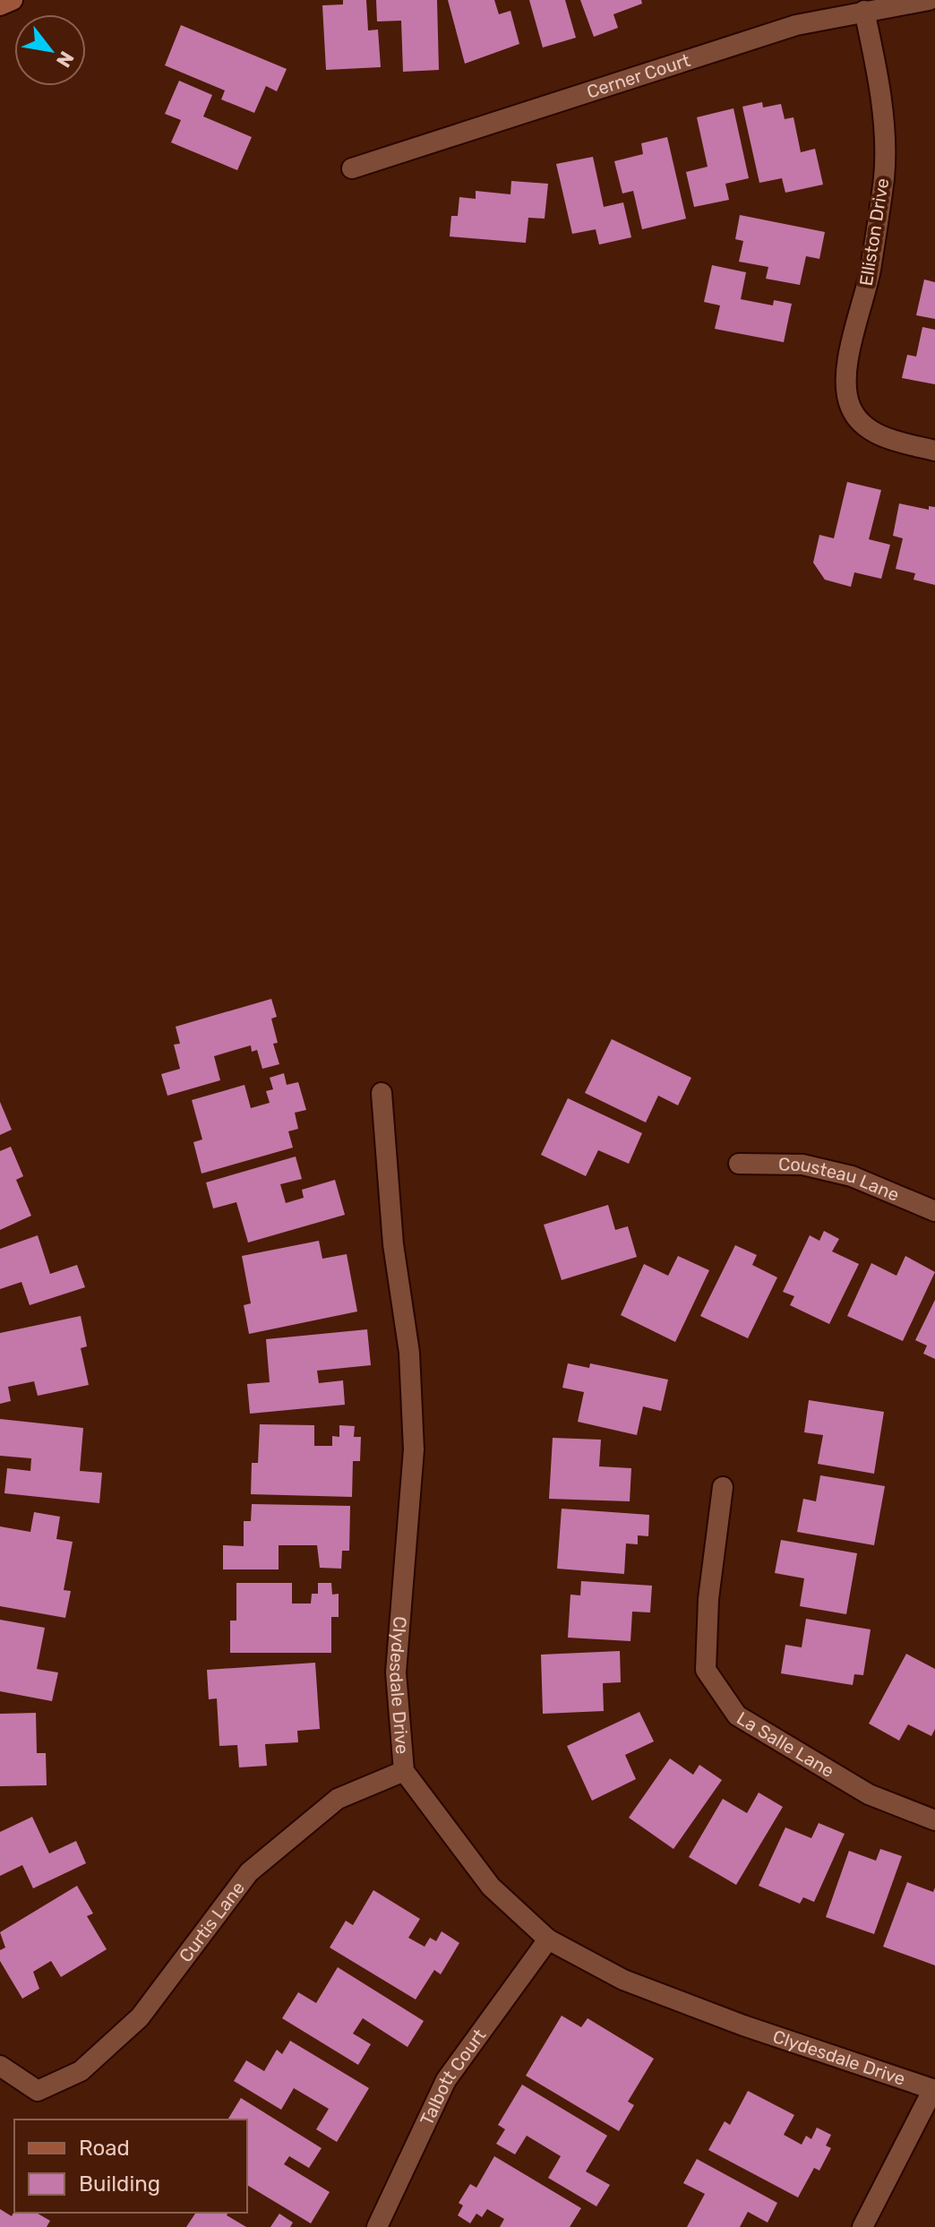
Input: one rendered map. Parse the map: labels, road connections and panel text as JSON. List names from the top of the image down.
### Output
{
  "streets": {
    "street": [
      "Cerner Court",
      "Elliston Drive",
      "Cousteau Lane",
      "Clydesdale Drive",
      "La Salle Lane",
      "Curtis Lane",
      "Talbott Court"
    ]
  },
  "crossings": [
    ["Cerner Court", "Elliston Drive"],
    ["Clydesdale Drive", "Curtis Lane"],
    ["Clydesdale Drive", "Talbott Court"]
  ],
  "legend": ["Road", "Building"],
  "north": "bottom right"
}
